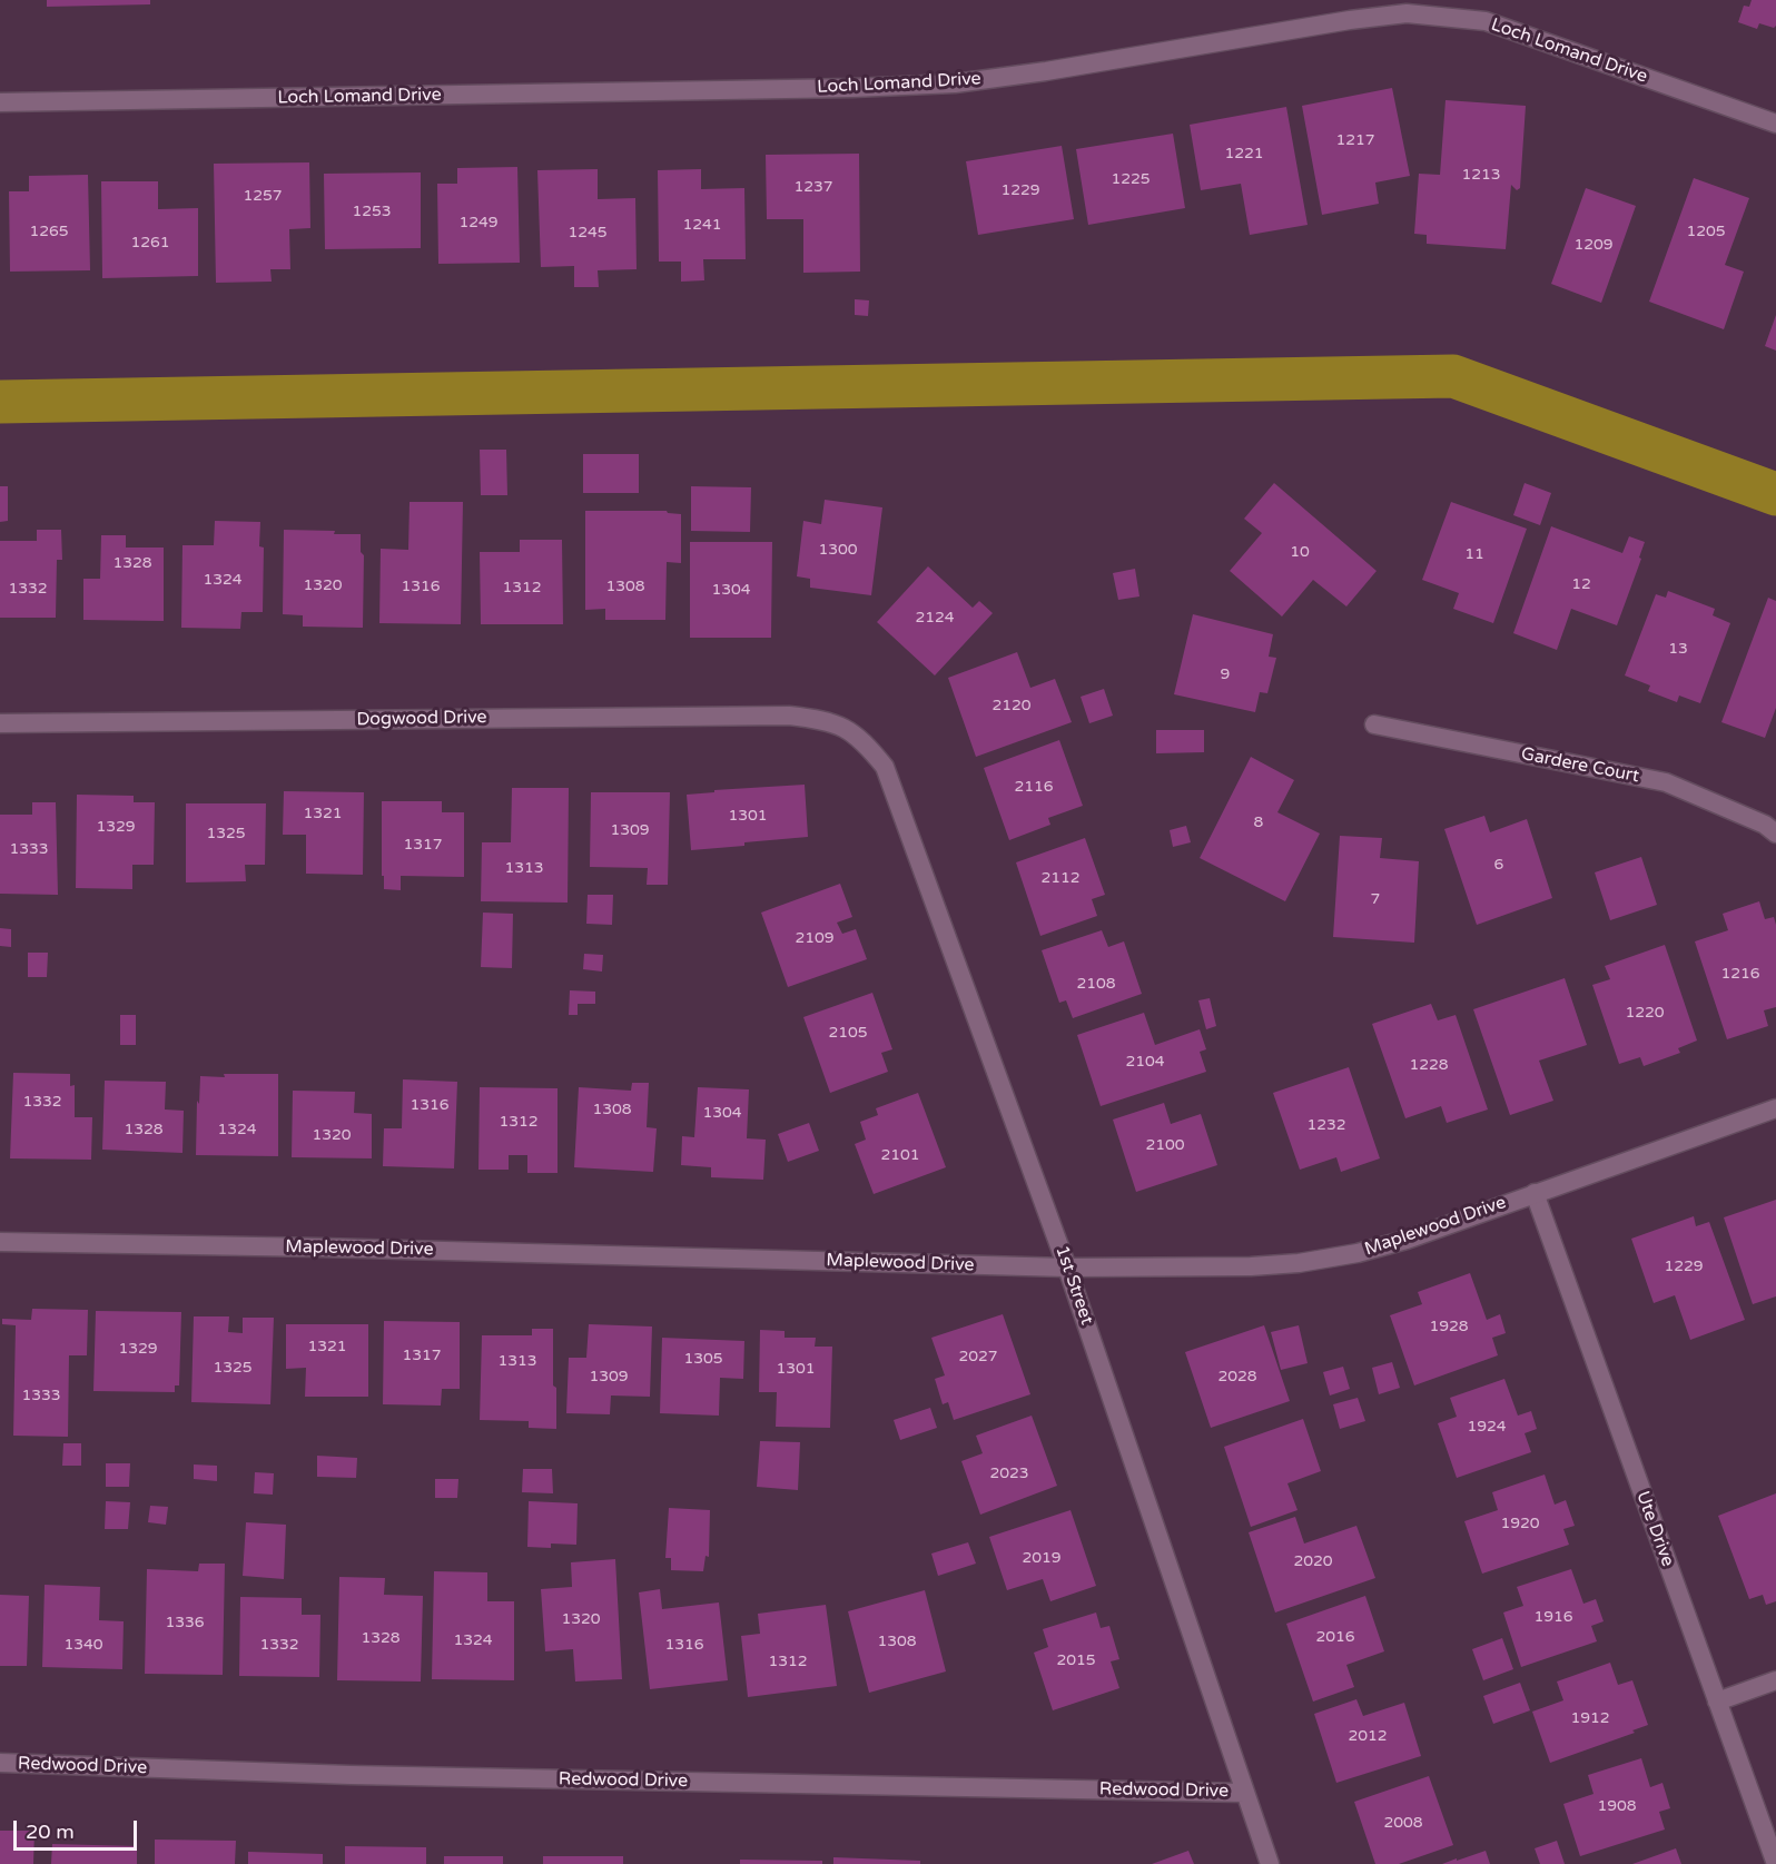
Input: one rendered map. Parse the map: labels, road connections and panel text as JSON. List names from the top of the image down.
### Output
{
  "streets": {
    "street": [
      "Loch Lomand Drive",
      "Dogwood Drive",
      "Gardere Court",
      "Maplewood Drive",
      "1st Street",
      "Ute Drive",
      "Redwood Drive"
    ]
  },
  "crossings": [
    ["Dogwood Drive", "1st Street"],
    ["Maplewood Drive", "1st Street"],
    ["Maplewood Drive", "Ute Drive"],
    ["1st Street", "Redwood Drive"]
  ],
  "house_numbers": [
    "1217",
    "1221",
    "1213",
    "1225",
    "1237",
    "1229",
    "1257",
    "1253",
    "1249",
    "1241",
    "1265",
    "1205",
    "1245",
    "1261",
    "1209",
    "1300",
    "10",
    "11",
    "1328",
    "1324",
    "12",
    "1320",
    "1316",
    "1308",
    "1312",
    "1332",
    "1304",
    "2124",
    "13",
    "9",
    "2120",
    "2116",
    "1321",
    "1301",
    "8",
    "1329",
    "1309",
    "1325",
    "1317",
    "1333",
    "6",
    "1313",
    "2112",
    "7",
    "2109",
    "1216",
    "2108",
    "1220",
    "2105",
    "2104",
    "1228",
    "1332",
    "1316",
    "1308",
    "1304",
    "1312",
    "1232",
    "1328",
    "1324",
    "1320",
    "2100",
    "2101",
    "1229",
    "1928",
    "1321",
    "1329",
    "1317",
    "2027",
    "1305",
    "1313",
    "1325",
    "1301",
    "1309",
    "2028",
    "1333",
    "1924",
    "2023",
    "1920",
    "2019",
    "2020",
    "1916",
    "1320",
    "1336",
    "2016",
    "1328",
    "1324",
    "1308",
    "1340",
    "1332",
    "1316",
    "2015",
    "1312",
    "1912",
    "2012",
    "1908",
    "2008"
  ],
  "scale_bar": "20 m"
}
